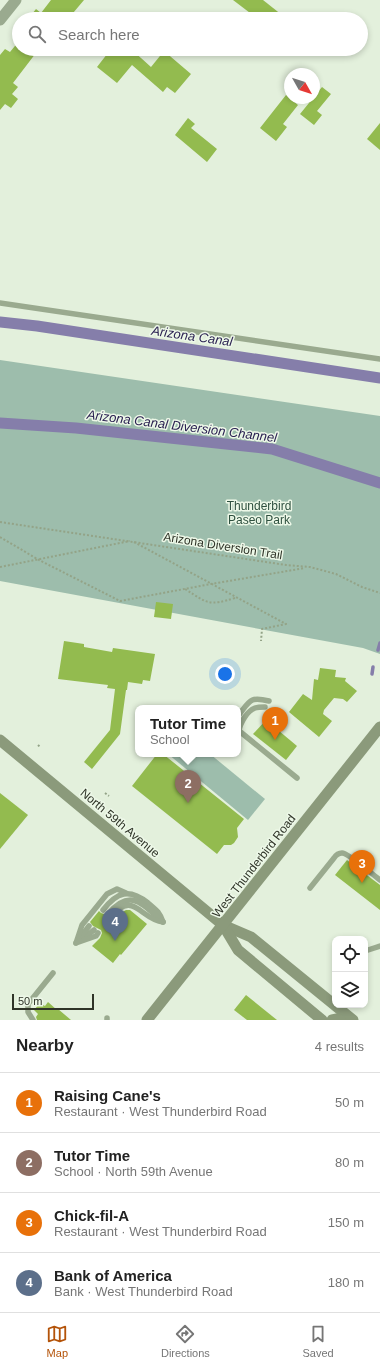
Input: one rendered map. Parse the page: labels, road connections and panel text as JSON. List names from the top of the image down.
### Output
{
  "streets": {
    "main road": ["North 59th Avenue", "West Thunderbird Road"],
    "path": ["Arizona Diversion Trail"]
  },
  "crossings": [
    ["North 59th Avenue", "West Thunderbird Road"]
  ],
  "water": ["Arizona Canal", "Arizona Canal Diversion Channel"],
  "parks": ["Thunderbird Paseo Park"],
  "scale_bar": "50 m",
  "north": "bottom right",
  "page": {
    "search": "Search here",
    "popup": ["Tutor Time", "School"],
    "pins": [
      "1",
      "2",
      "3",
      "4"
    ],
    "scale": "50 m",
    "heading": ["Nearby", "4 results"],
    "list": [
      {
        "mark": "1",
        "name": "Raising Cane's",
        "note": "Restaurant · West Thunderbird Road",
        "value": "50 m"
      },
      {
        "mark": "2",
        "name": "Tutor Time",
        "note": "School · North 59th Avenue",
        "value": "80 m"
      },
      {
        "mark": "3",
        "name": "Chick-fil-A",
        "note": "Restaurant · West Thunderbird Road",
        "value": "150 m"
      },
      {
        "mark": "4",
        "name": "Bank of America",
        "note": "Bank · West Thunderbird Road",
        "value": "180 m"
      }
    ],
    "nav": ["Map", "Directions", "Saved"]
  }
}
